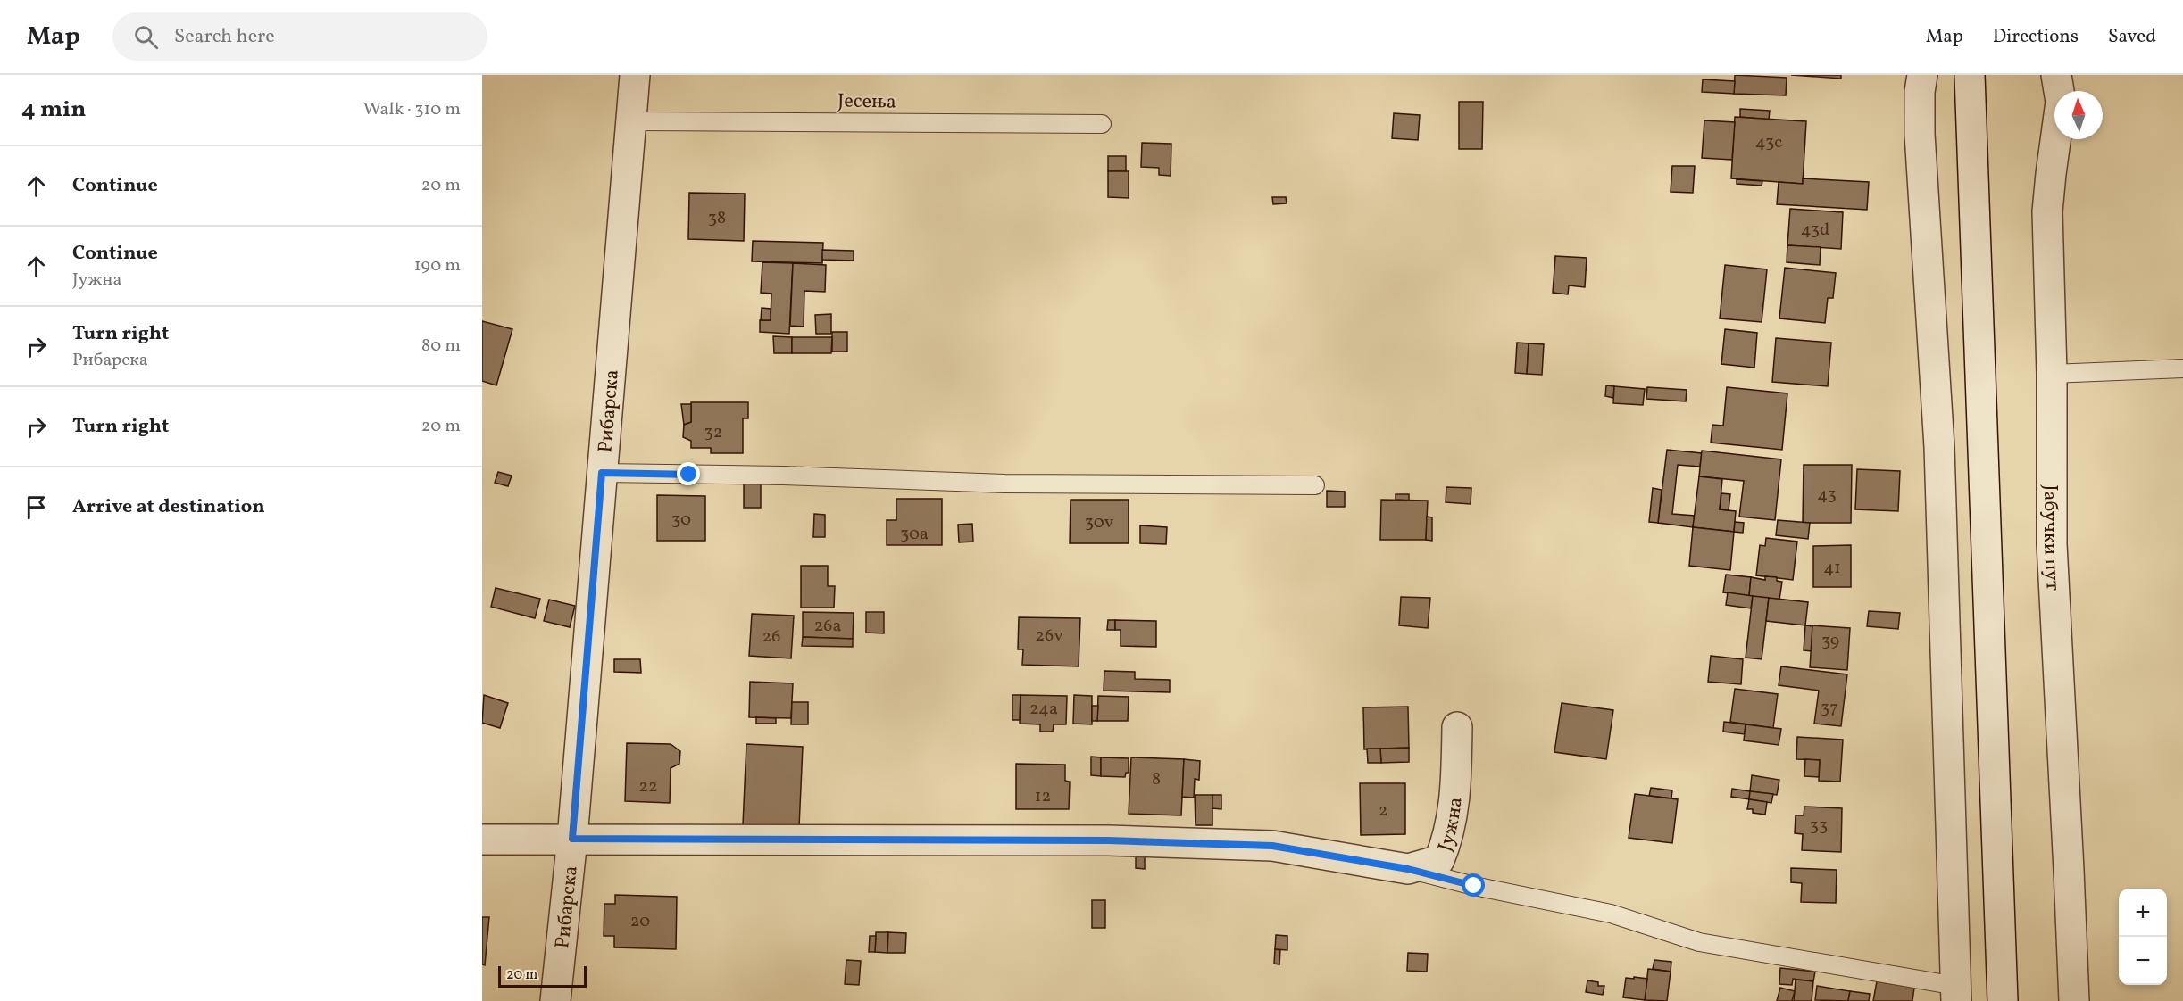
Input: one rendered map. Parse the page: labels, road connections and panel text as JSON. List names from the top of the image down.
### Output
{
  "streets": {
    "street": ["Рибарска", "Јабучки пут", "Јужна"],
    "lane": ["Јесења"]
  },
  "crossings": [
    ["Јесења", "Рибарска"],
    ["Рибарска", "Јужна"]
  ],
  "house_numbers": [
    "43c",
    "38",
    "43d",
    "32",
    "43",
    "30",
    "30v",
    "30a",
    "41",
    "26a",
    "26v",
    "26",
    "39",
    "37",
    "24a",
    "8",
    "22",
    "12",
    "2",
    "33",
    "20"
  ],
  "scale_bar": "20 m",
  "north": "top",
  "page": {
    "header": "Map",
    "search": "Search here",
    "nav": ["Map", "Directions", "Saved"],
    "heading": ["4 min", "Walk · 310 m"],
    "list": [
      ["Continue", "20 m"],
      ["Continue", "Јужна", "190 m"],
      ["Turn right", "Рибарска", "80 m"],
      ["Turn right", "20 m"],
      "Arrive at destination"
    ],
    "map_buttons": ["+", "−"],
    "scale": "20 m"
  }
}
